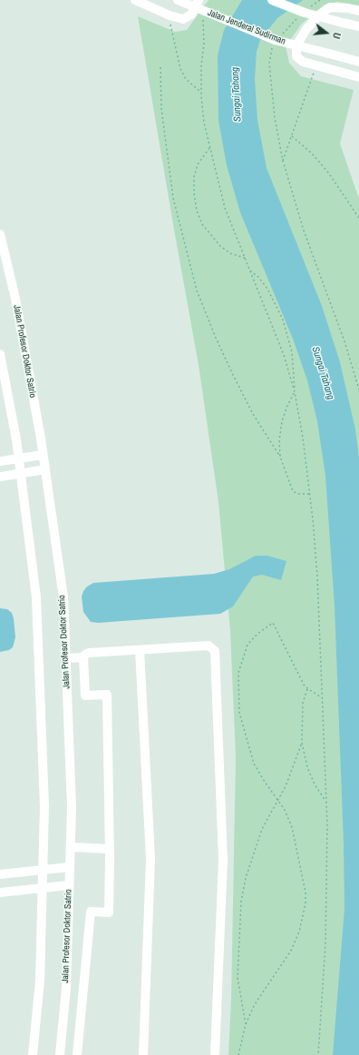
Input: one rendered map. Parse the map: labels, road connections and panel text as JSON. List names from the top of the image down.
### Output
{
  "streets": {
    "street": ["Jalan Jenderal Sudirman", "Jalan Profesor Doktor Satrio"]
  },
  "water": ["Sungai Tahang"],
  "north": "right"
}
